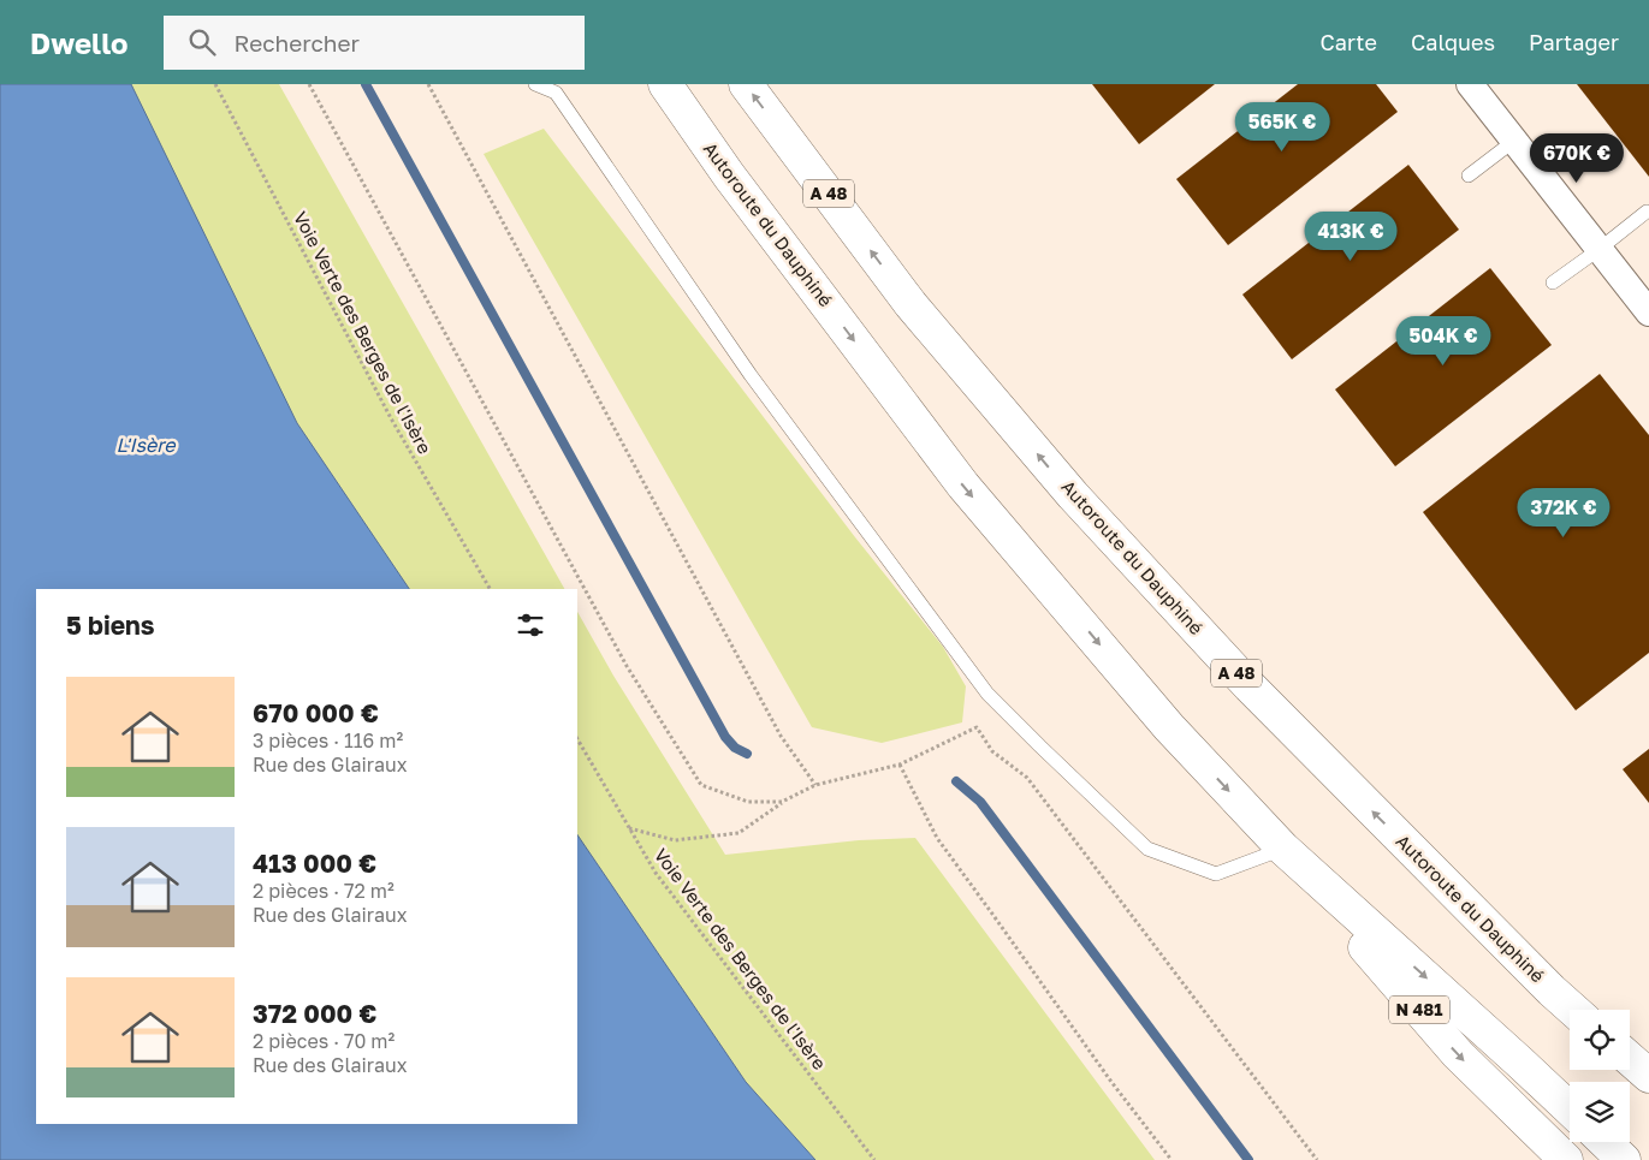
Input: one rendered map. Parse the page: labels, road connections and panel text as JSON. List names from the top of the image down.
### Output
{
  "streets": {
    "highway": ["A 48", "Autoroute du Dauphiné", "N 481"],
    "path": ["Voie Verte des Berges de l'Isère"]
  },
  "crossings": [
    ["Autoroute du Dauphiné", "N 481"]
  ],
  "water": ["L'Isère"],
  "page": {
    "header": "Dwello",
    "search": "Rechercher",
    "nav": ["Carte", "Calques", "Partager"],
    "price": [
      "565K €",
      "670K €",
      "413K €",
      "504K €",
      "372K €"
    ],
    "heading": "5 biens",
    "list": [
      {
        "name": "670 000 €",
        "note": "3 pièces · 116 m² · Rue des Glairaux"
      },
      {
        "name": "413 000 €",
        "note": "2 pièces · 72 m² · Rue des Glairaux"
      },
      {
        "name": "372 000 €",
        "note": "2 pièces · 70 m² · Rue des Glairaux"
      }
    ]
  }
}
